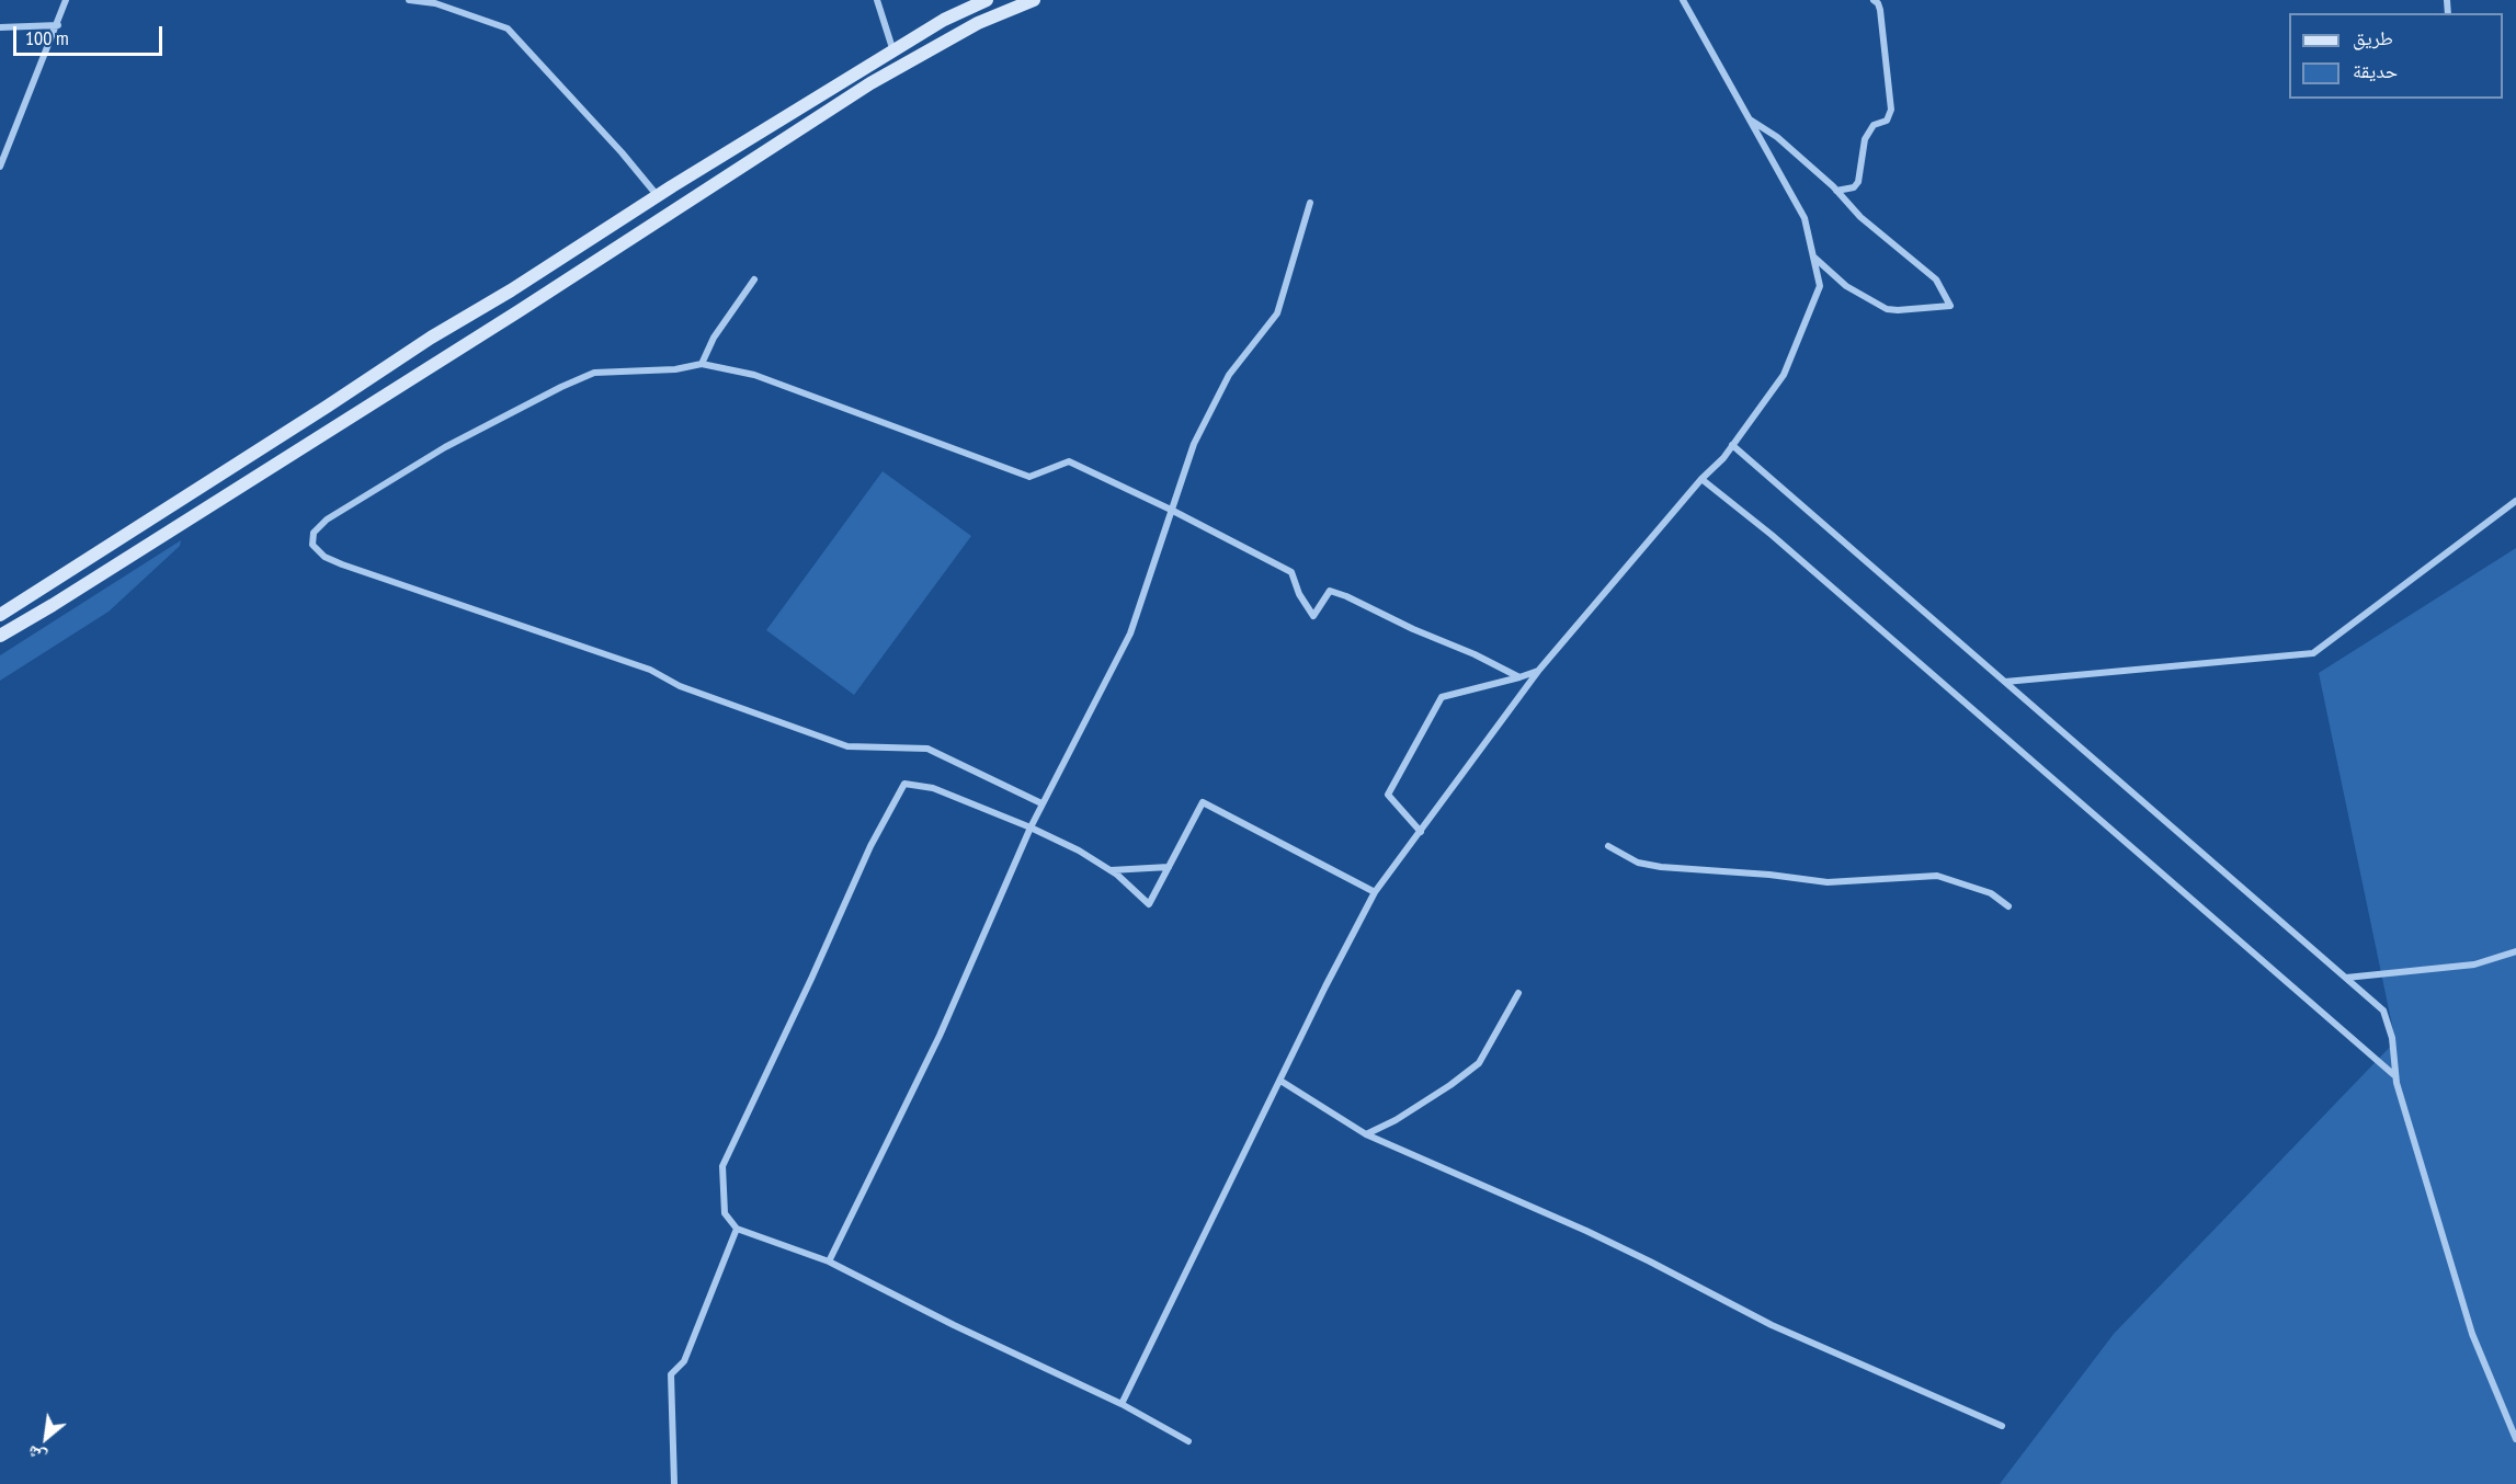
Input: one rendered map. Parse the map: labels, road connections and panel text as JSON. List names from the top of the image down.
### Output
{
  "legend": ["طريق", "حديقة"],
  "scale_bar": "100 m",
  "north": "bottom left"
}
